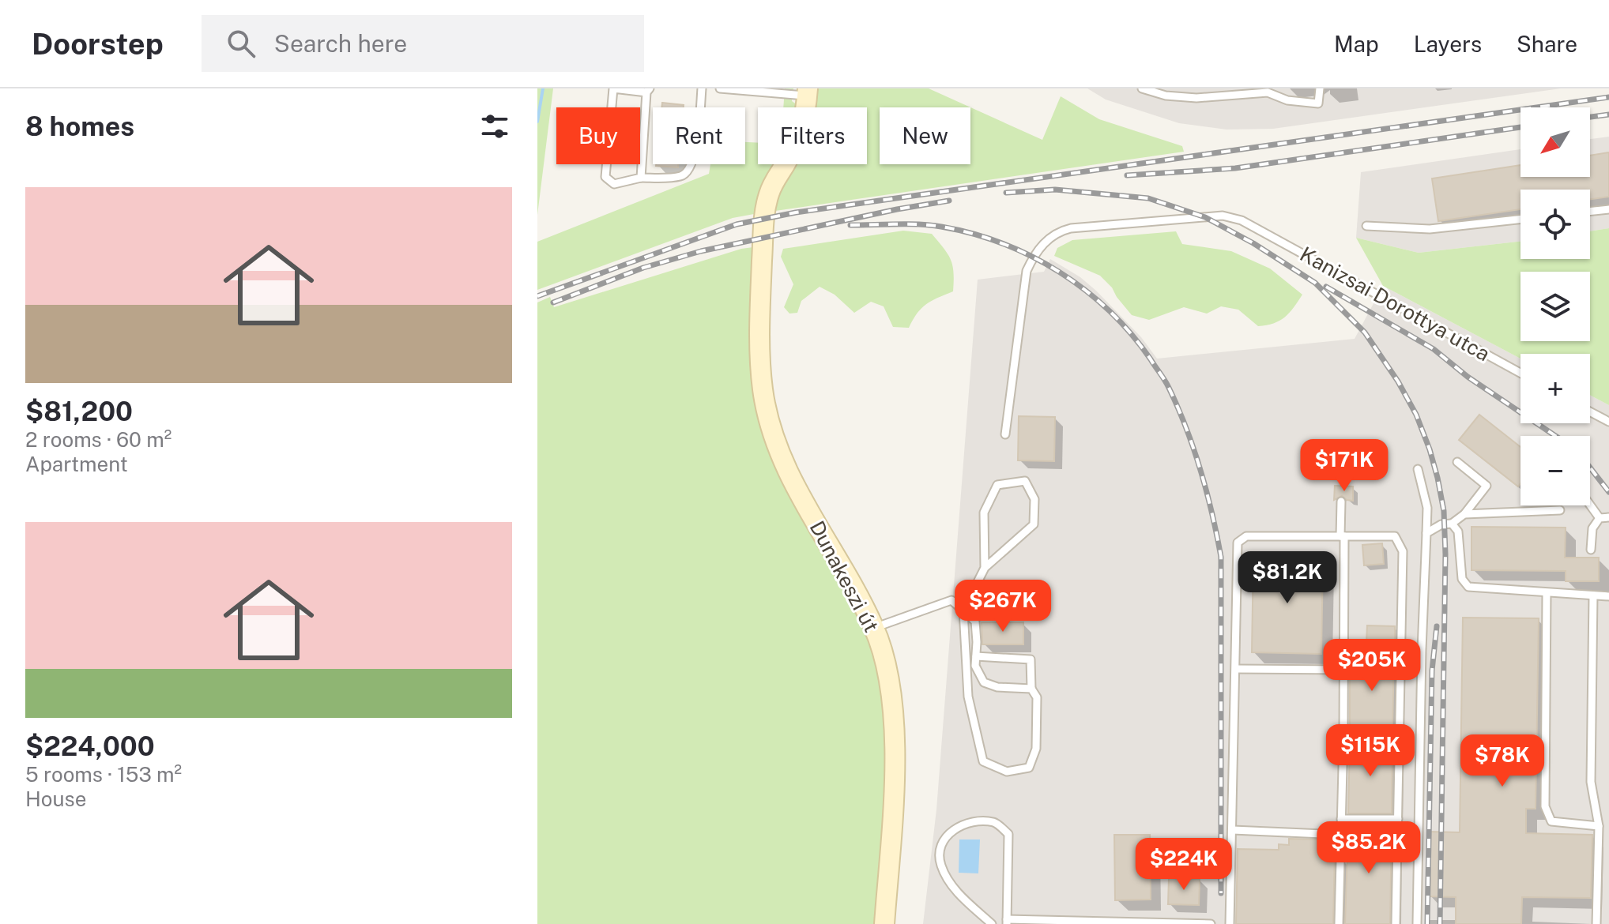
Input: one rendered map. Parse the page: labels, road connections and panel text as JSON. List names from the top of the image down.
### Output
{
  "streets": {
    "street": ["Dunakeszi út"],
    "lane": ["Kanizsai Dorottya utca"]
  },
  "north": "bottom left",
  "page": {
    "header": "Doorstep",
    "search": "Search here",
    "nav": ["Map", "Layers", "Share"],
    "heading": "8 homes",
    "map_buttons": ["+", "−"],
    "chip": [
      "Buy",
      "Rent",
      "Filters",
      "New"
    ],
    "list": [
      {
        "name": "$81,200",
        "note": "2 rooms · 60 m² · Apartment"
      },
      {
        "name": "$224,000",
        "note": "5 rooms · 153 m² · House"
      }
    ],
    "price": [
      "$171K",
      "$81.2K",
      "$267K",
      "$205K",
      "$115K",
      "$78K",
      "$85.2K",
      "$224K"
    ]
  }
}
